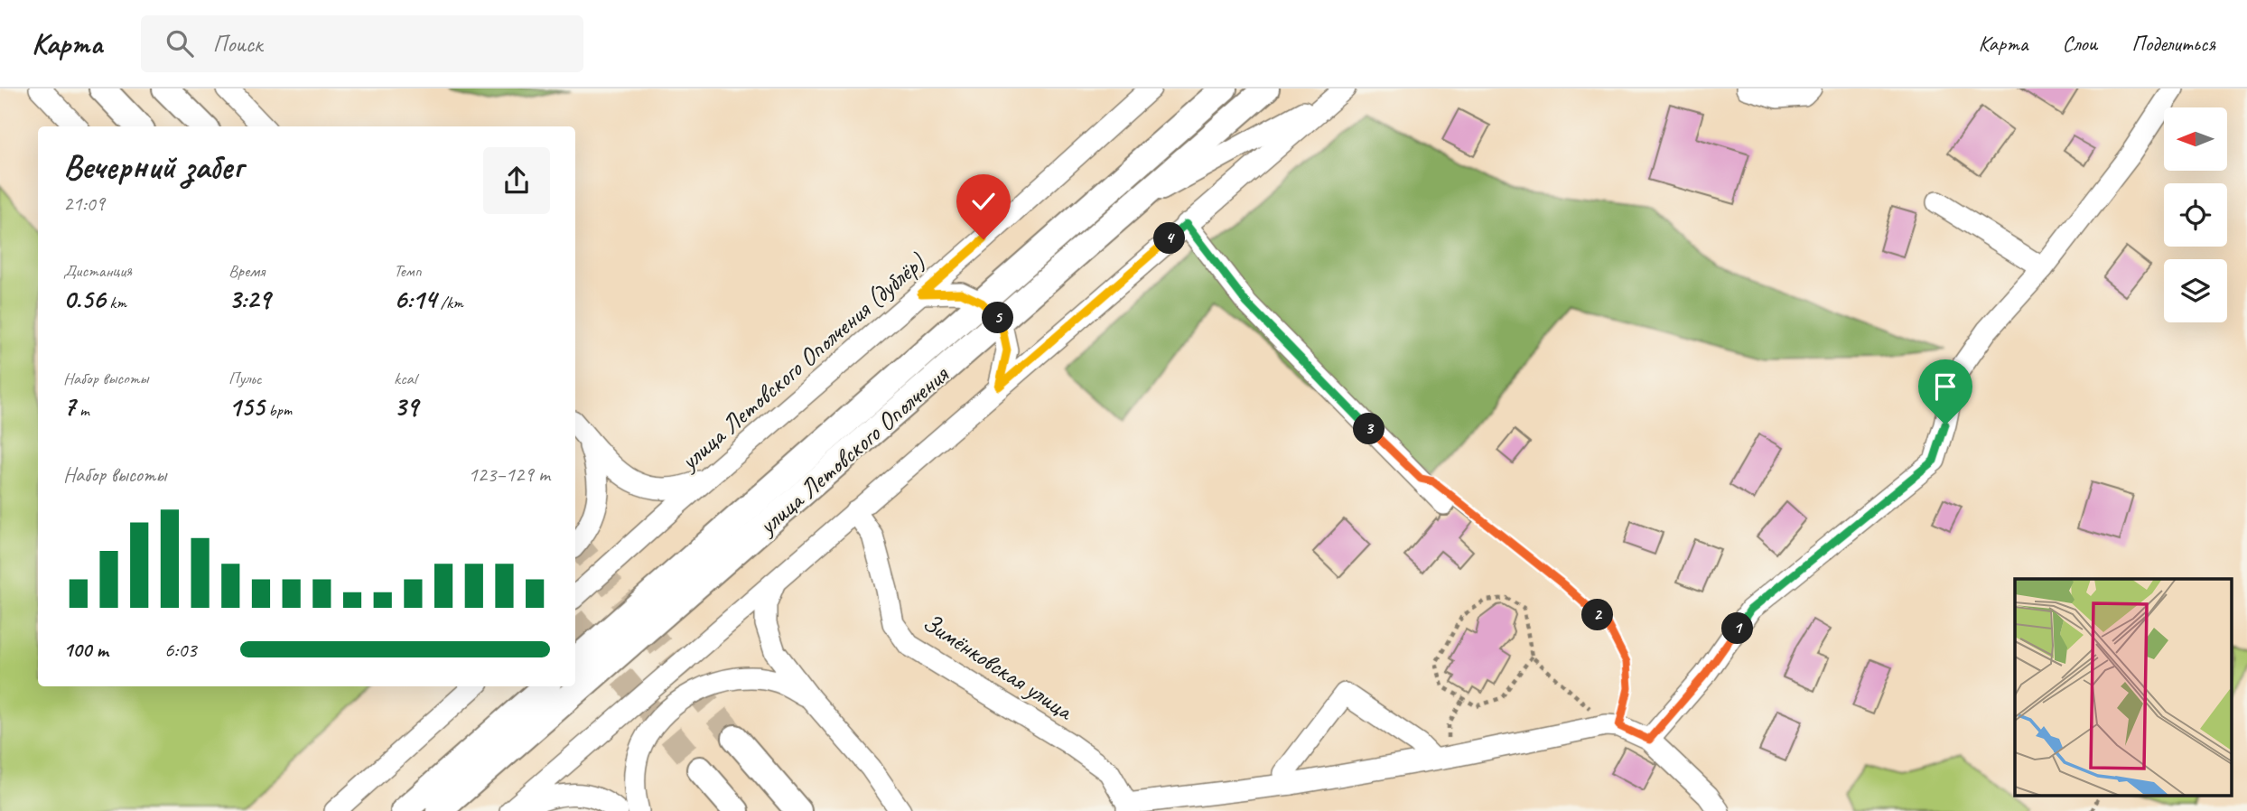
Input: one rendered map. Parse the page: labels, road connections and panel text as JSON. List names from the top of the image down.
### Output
{
  "streets": {
    "main road": ["улица Летовского Ополчения"],
    "street": ["улица Летовского Ополчения (дублёр)", "Зимёнковская улица"]
  },
  "north": "left",
  "page": {
    "header": "Карта",
    "search": "Поиск",
    "nav": ["Карта", "Слои", "Поделиться"],
    "heading": ["Вечерний забег", "21:09"],
    "pins": [
      "4",
      "5",
      "3",
      "2",
      "1"
    ],
    "stats": [
      ["Дистанция", "0.56 km"],
      ["Время", "3:29"],
      ["Темп", "6:14 /km"],
      ["Набор высоты", "7 m"],
      ["Пульс", "155 bpm"],
      ["kcal", "39"]
    ],
    "chart": ["Набор высоты", "123–129 m"],
    "list": [
      {
        "name": "100 m",
        "note": "6:03"
      }
    ]
  }
}
